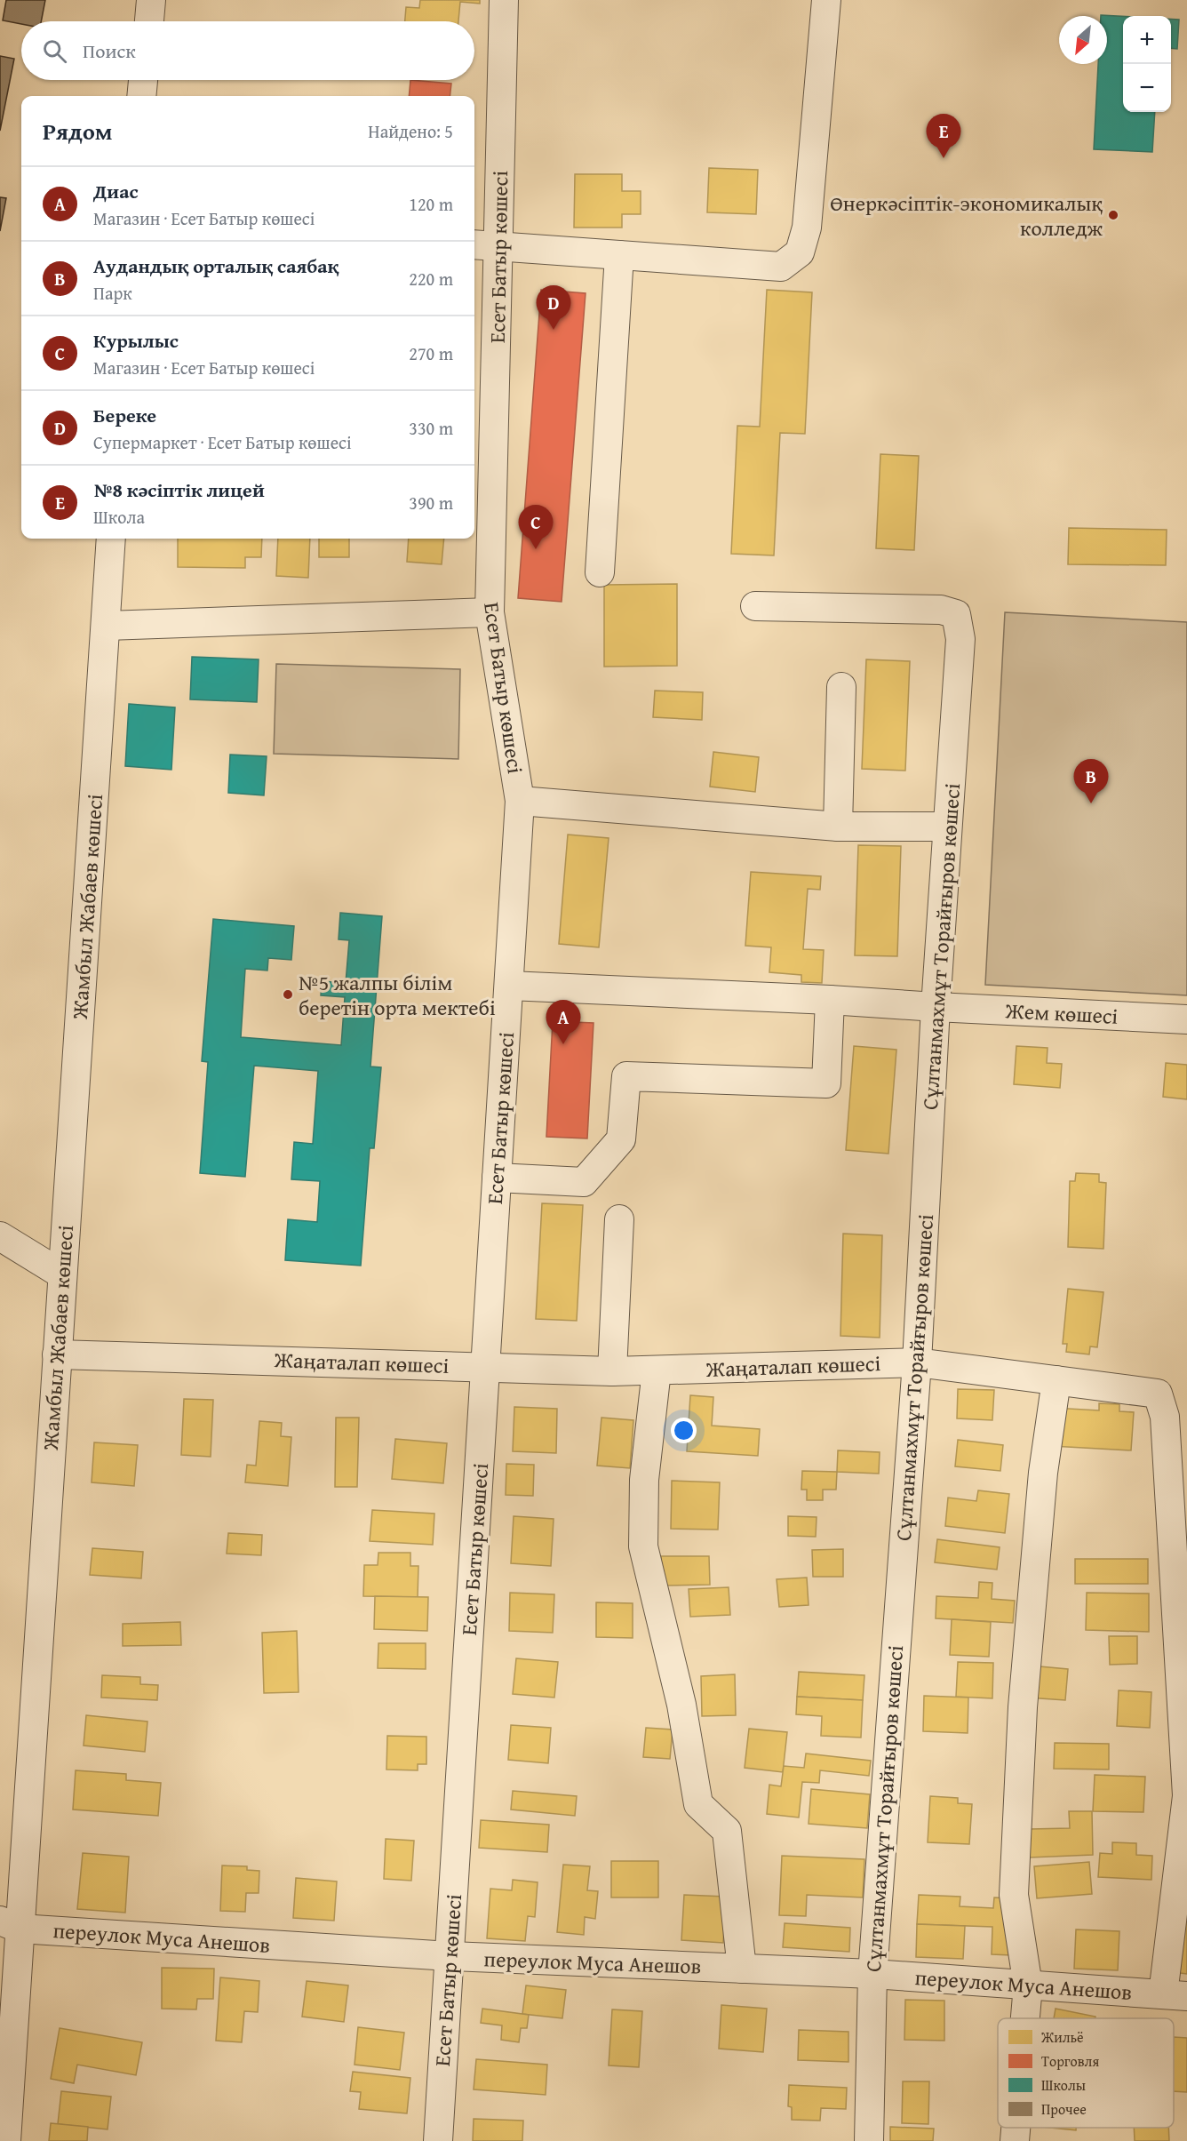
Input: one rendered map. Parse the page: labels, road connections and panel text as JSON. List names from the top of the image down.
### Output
{
  "streets": {
    "street": [
      "Есет Батыр көшесі",
      "Жамбыл Жабаев көшесі",
      "Сұлтанмахмұт Торайғыров көшесі",
      "Жем көшесі",
      "Жаңаталап көшесі",
      "переулок Муса Анешов"
    ]
  },
  "crossings": [
    ["Есет Батыр көшесі", "Жем көшесі"],
    ["Есет Батыр көшесі", "Жаңаталап көшесі"],
    ["Есет Батыр көшесі", "переулок Муса Анешов"],
    ["Жамбыл Жабаев көшесі", "Жаңаталап көшесі"],
    ["Жамбыл Жабаев көшесі", "переулок Муса Анешов"],
    ["Сұлтанмахмұт Торайғыров көшесі", "Жем көшесі"],
    ["Сұлтанмахмұт Торайғыров көшесі", "Жаңаталап көшесі"],
    ["Сұлтанмахмұт Торайғыров көшесі", "переулок Муса Анешов"],
    ["Жаңаталап көшесі", "переулок Муса Анешов"]
  ],
  "places": ["Өнеркәсіптік-экономикалық колледж", "№5 жалпы білім беретін орта мектебі"],
  "legend": [
    "Жильё",
    "Торговля",
    "Школы",
    "Прочее"
  ],
  "north": "bottom left",
  "page": {
    "map_buttons": ["+", "−"],
    "search": "Поиск",
    "heading": ["Рядом", "Найдено: 5"],
    "pins": [
      "E",
      "D",
      "C",
      "B",
      "A"
    ],
    "list": [
      {
        "mark": "A",
        "name": "Диас",
        "note": "Магазин · Есет Батыр көшесі",
        "value": "120 m"
      },
      {
        "mark": "B",
        "name": "Аудандық орталық саябақ",
        "note": "Парк",
        "value": "220 m"
      },
      {
        "mark": "C",
        "name": "Курылыс",
        "note": "Магазин · Есет Батыр көшесі",
        "value": "270 m"
      },
      {
        "mark": "D",
        "name": "Береке",
        "note": "Супермаркет · Есет Батыр көшесі",
        "value": "330 m"
      },
      {
        "mark": "E",
        "name": "№8 кәсіптік лицей",
        "note": "Школа",
        "value": "390 m"
      }
    ]
  }
}
